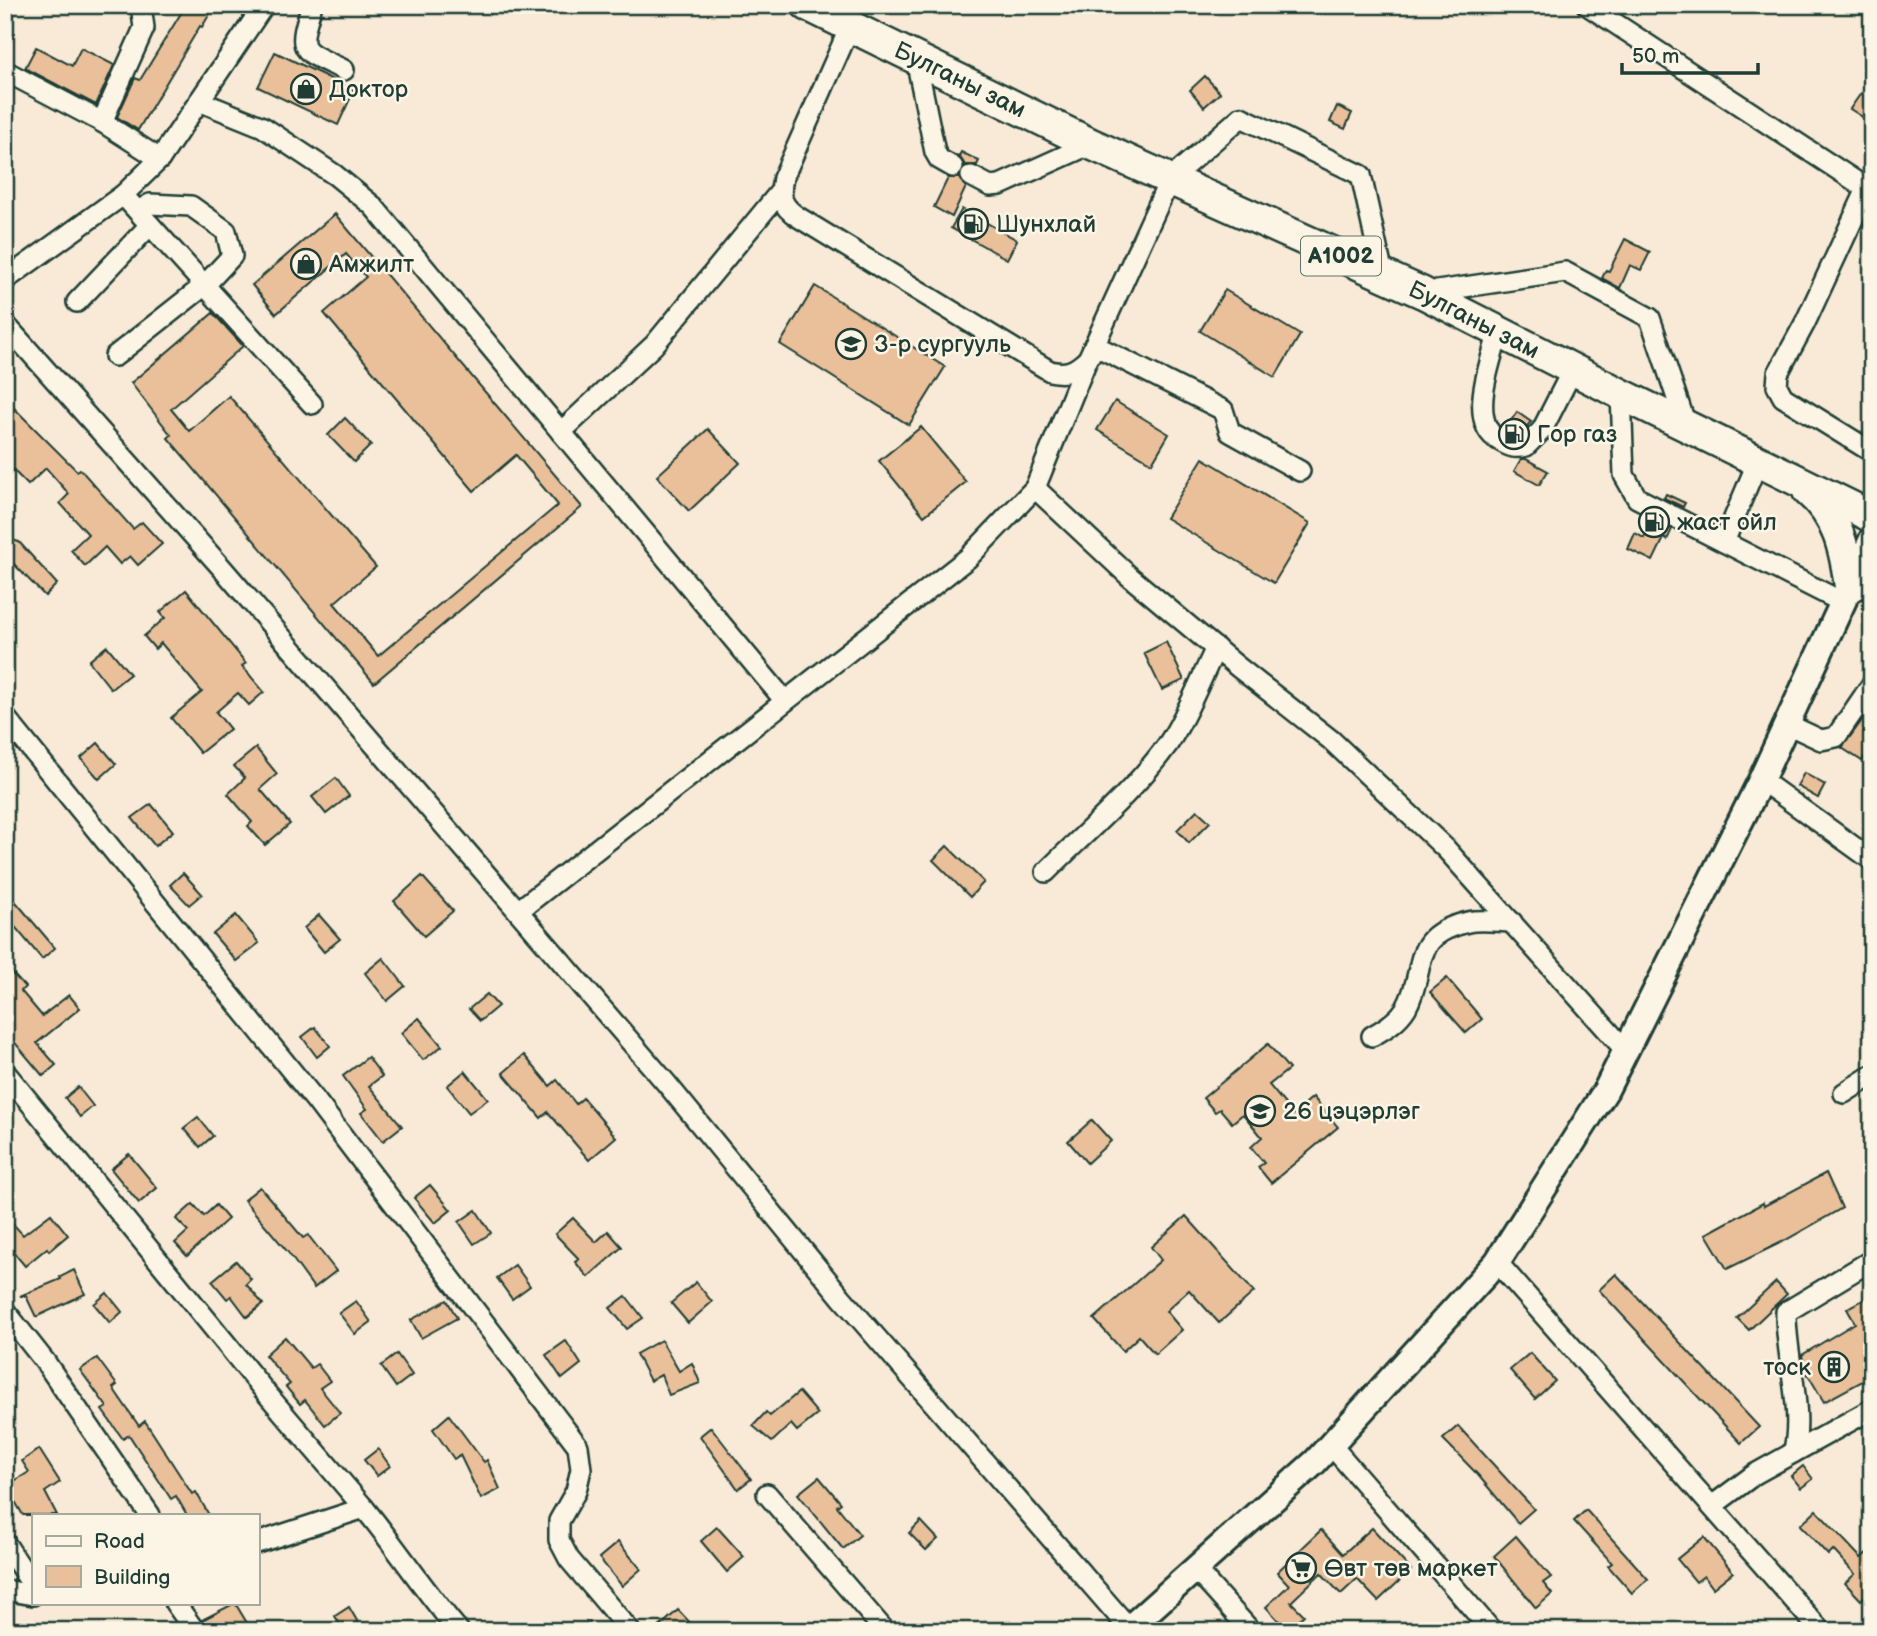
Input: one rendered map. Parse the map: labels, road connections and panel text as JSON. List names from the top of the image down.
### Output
{
  "streets": {
    "highway": ["Булганы зам", "A1002"]
  },
  "places": {
    "shop": ["Доктор", "Амжилт"],
    "fuel station": ["Шунхлай", "Гор газ", "жаст ойл"],
    "school or university": ["3-р сургууль", "26 цэцэрлэг"],
    "building": ["тоск"],
    "supermarket": ["Өвт төв маркет"]
  },
  "legend": ["Road", "Building"],
  "scale_bar": "50 m"
}
